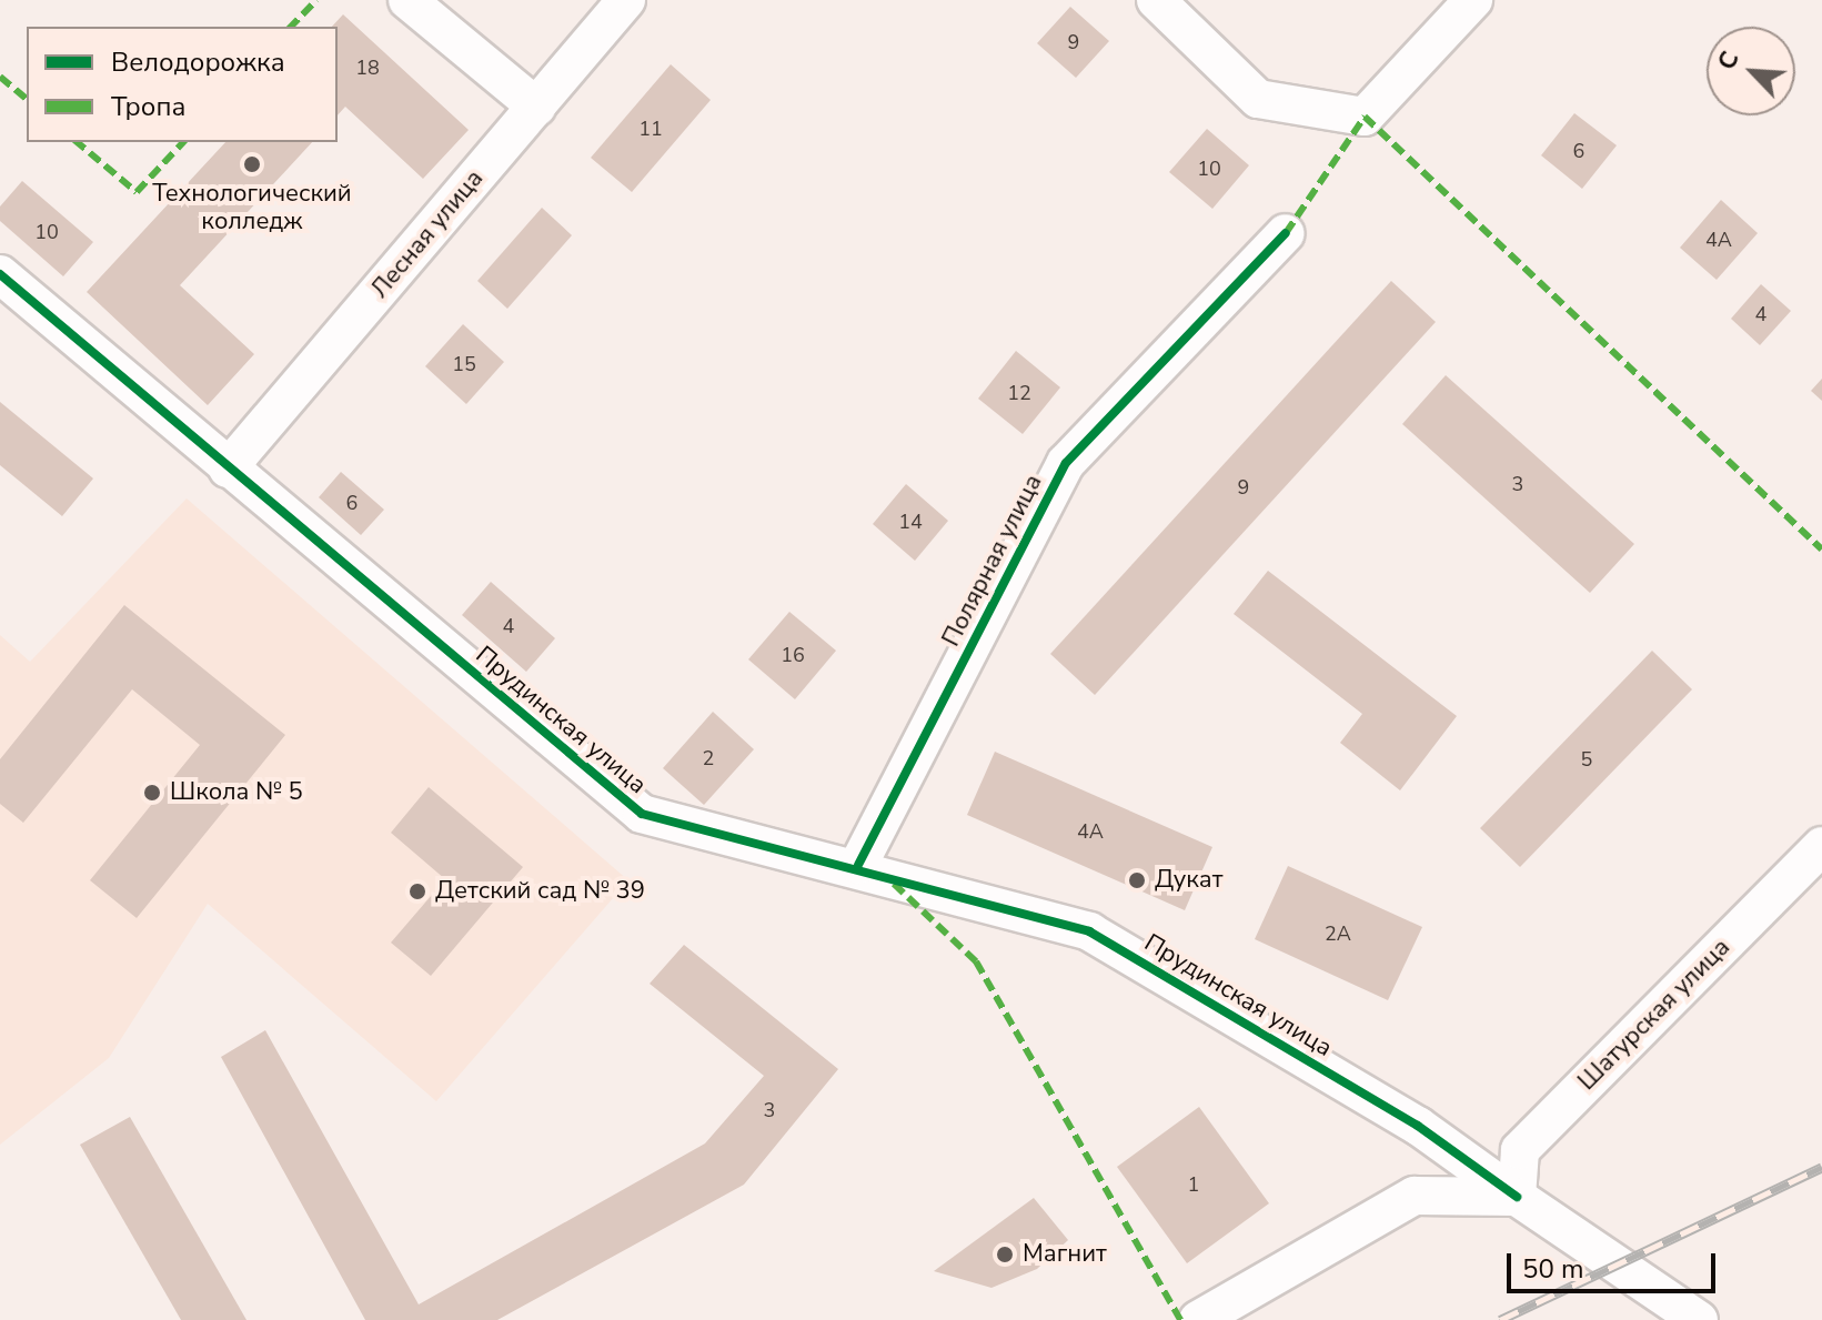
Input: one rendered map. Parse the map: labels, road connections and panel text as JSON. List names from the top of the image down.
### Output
{
  "streets": {
    "street": [
      "Лесная улица",
      "Полярная улица",
      "Прудинская улица",
      "Шатурская улица"
    ]
  },
  "crossings": [
    ["Лесная улица", "Прудинская улица"],
    ["Полярная улица", "Прудинская улица"],
    ["Прудинская улица", "Шатурская улица"]
  ],
  "places": [
    "Технологический колледж",
    "Школа № 5",
    "Дукат",
    "Детский сад № 39",
    "Магнит"
  ],
  "house_numbers": [
    "9",
    "18",
    "11",
    "6",
    "10",
    "10",
    "4А",
    "4",
    "15",
    "12",
    "3",
    "9",
    "6",
    "14",
    "4",
    "16",
    "2",
    "5",
    "4А",
    "2А",
    "3",
    "1"
  ],
  "legend": ["Велодорожка", "Тропа"],
  "scale_bar": "50 m",
  "north": "top left"
}
